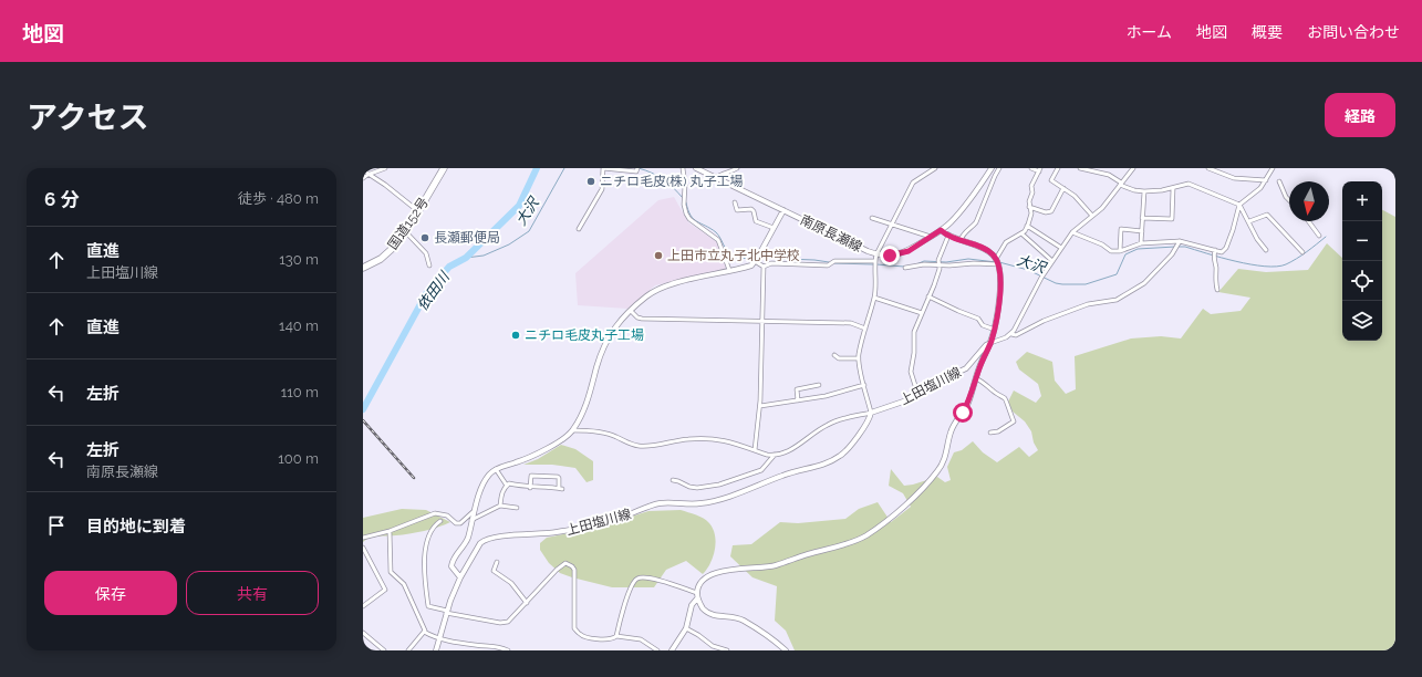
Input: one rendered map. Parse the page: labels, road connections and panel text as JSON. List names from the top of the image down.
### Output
{
  "streets": {
    "highway": ["国道152号"],
    "main road": ["南原長瀬線", "上田塩川線"]
  },
  "water": ["大沢", "依田川"],
  "places": [
    "ニチロ毛皮(株) 丸子工場",
    "長瀬郵便局",
    "上田市立丸子北中学校",
    "ニチロ毛皮丸子工場"
  ],
  "north": "bottom",
  "page": {
    "header": "地図",
    "nav": [
      "ホーム",
      "地図",
      "概要",
      "お問い合わせ"
    ],
    "title": "アクセス",
    "buttons": [
      "経路",
      ["保存", "共有"]
    ],
    "heading": ["6 分", "徒歩 · 480 m"],
    "map_buttons": ["+", "−"],
    "list": [
      ["直進", "上田塩川線", "130 m"],
      ["直進", "140 m"],
      ["左折", "110 m"],
      ["左折", "南原長瀬線", "100 m"],
      "目的地に到着"
    ]
  }
}
